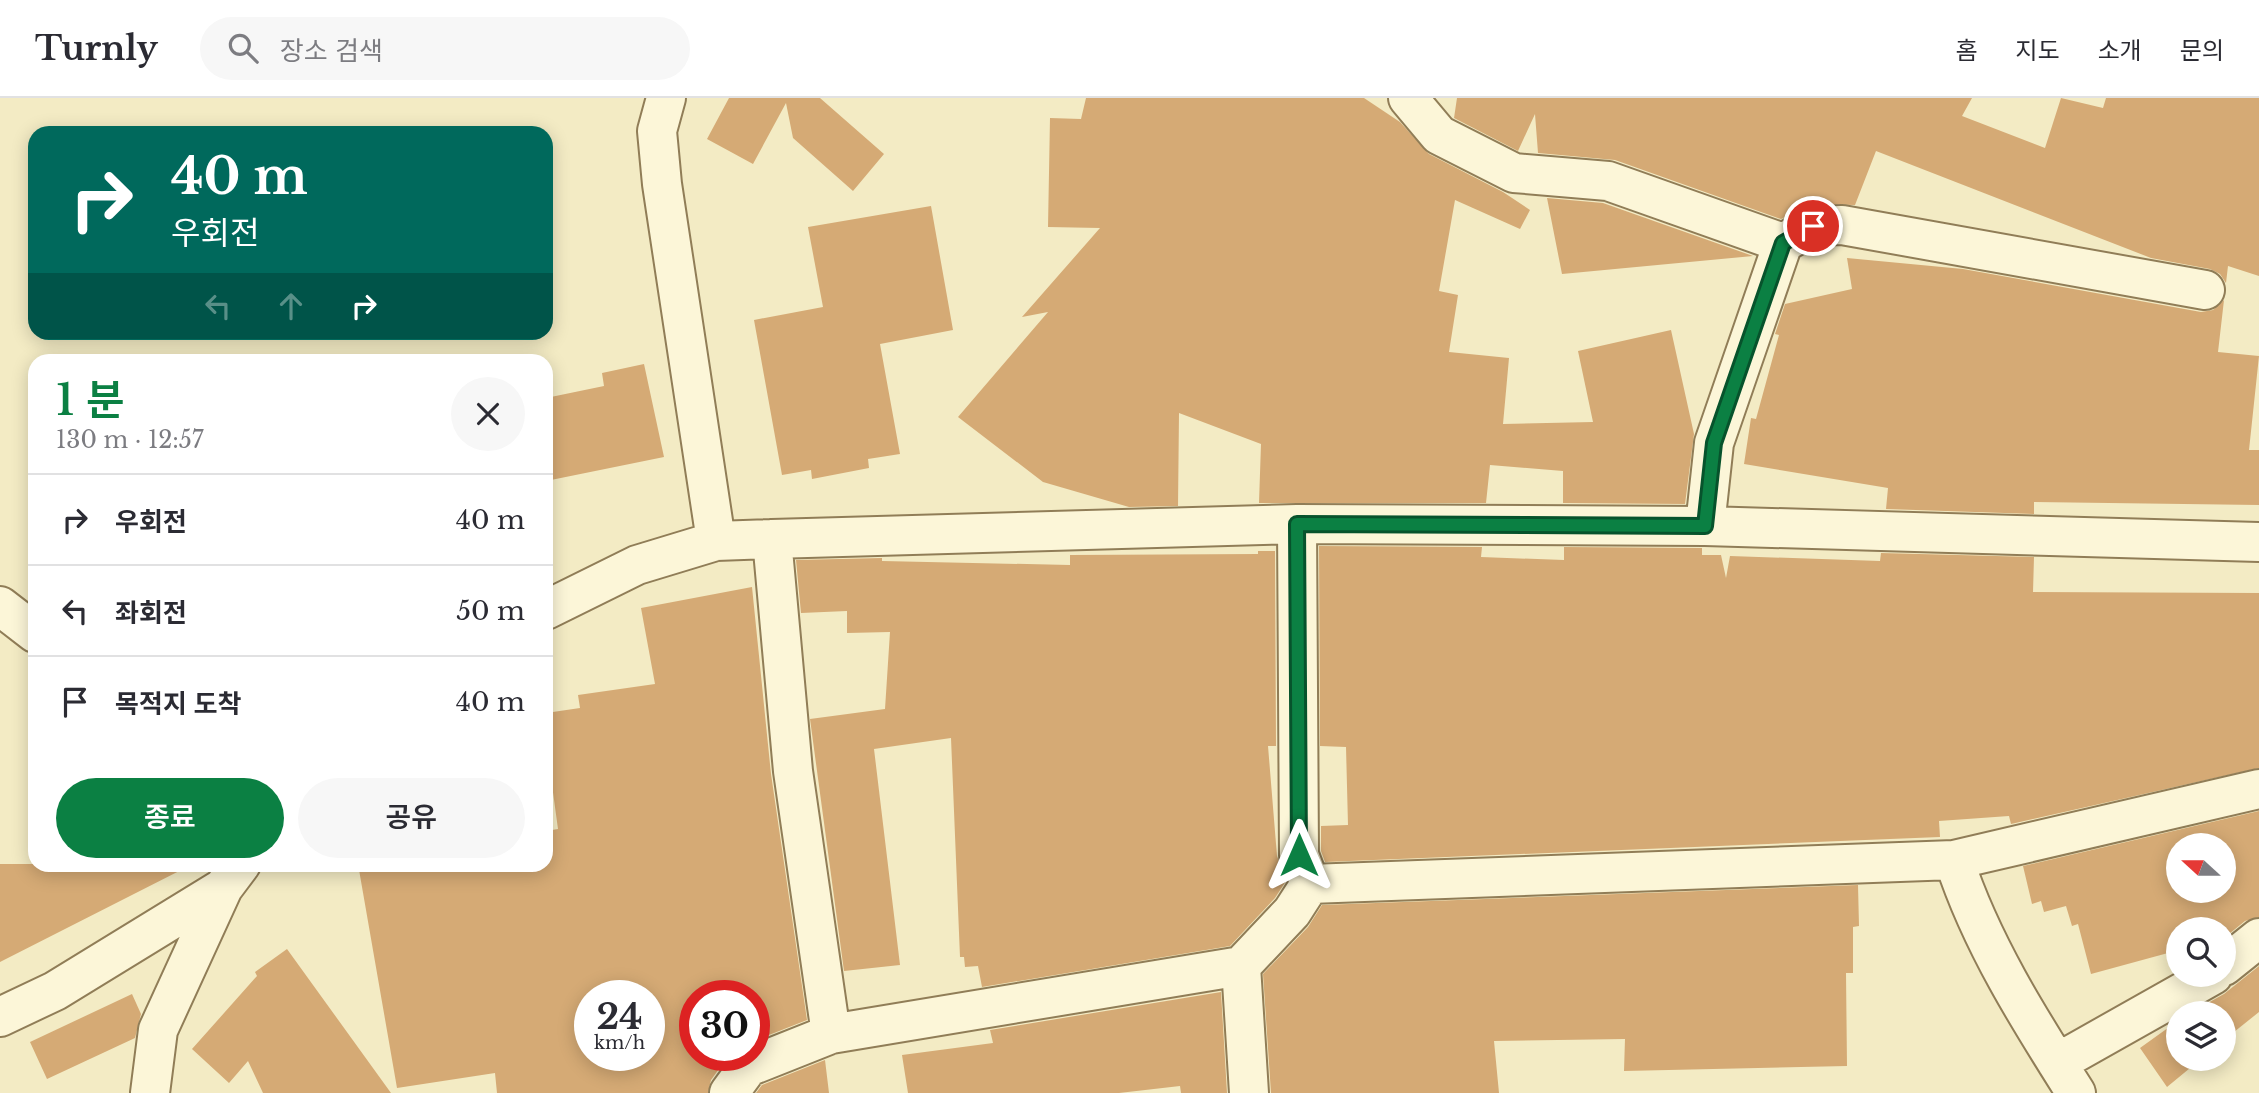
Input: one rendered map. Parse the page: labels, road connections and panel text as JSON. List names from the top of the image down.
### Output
{
  "north": "left",
  "page": {
    "header": "Turnly",
    "search": "장소 검색",
    "nav": [
      "홈",
      "지도",
      "소개",
      "문의"
    ],
    "turn": ["40 m", "우회전"],
    "heading": ["1 분", "130 m · 12:57"],
    "list": [
      {
        "name": "우회전",
        "value": "40 m"
      },
      {
        "name": "좌회전",
        "value": "50 m"
      },
      {
        "name": "목적지 도착",
        "value": "40 m"
      }
    ],
    "buttons": ["종료", "공유"],
    "speed": "24 km/h",
    "limit": "30"
  }
}
